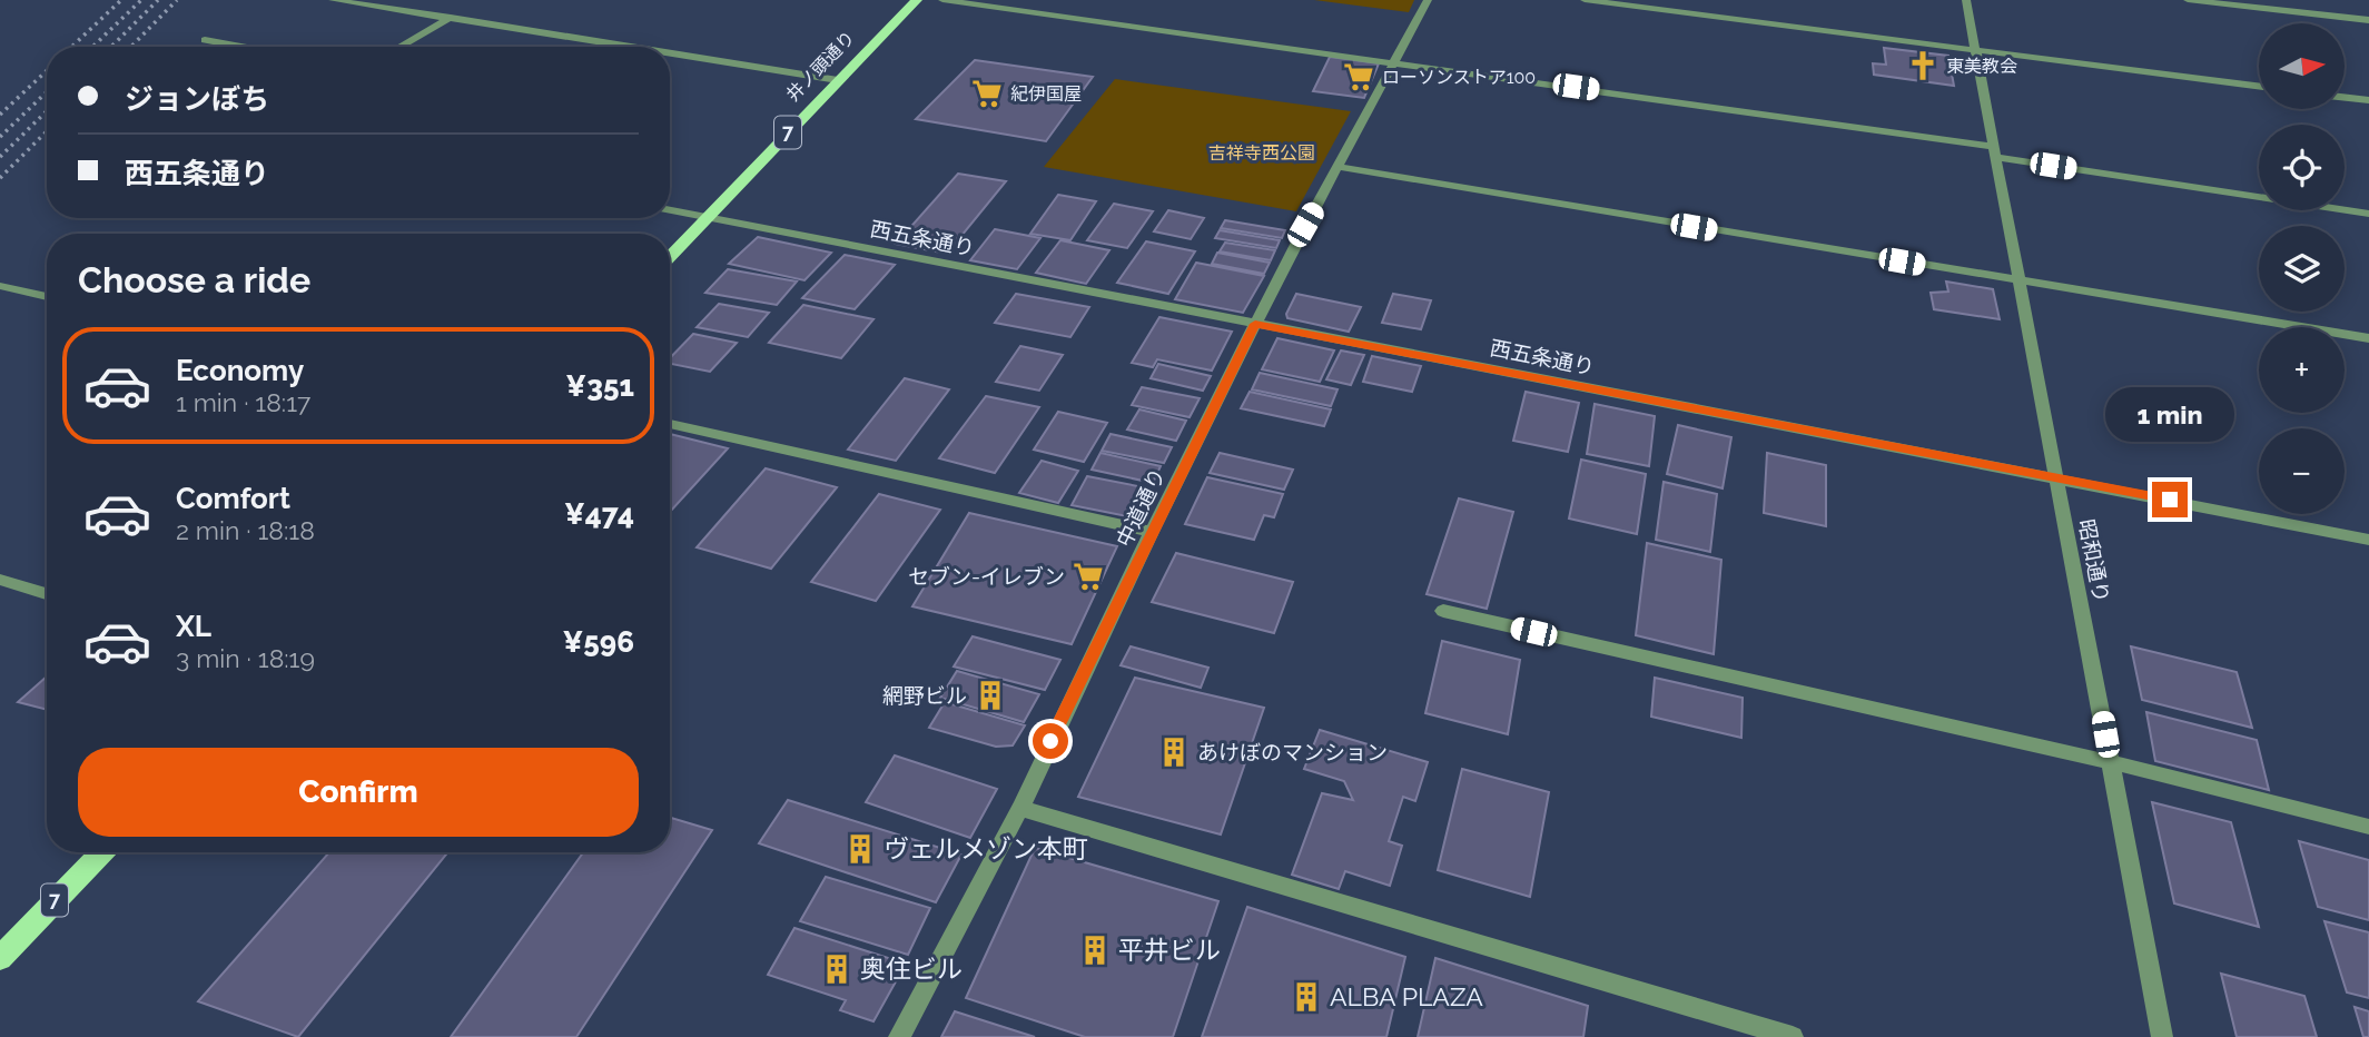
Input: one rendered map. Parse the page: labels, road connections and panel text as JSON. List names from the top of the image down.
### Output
{
  "streets": {
    "main road": ["井ノ頭通り", "7"],
    "street": ["西五条通り", "中道通り", "昭和通り"]
  },
  "crossings": [
    ["井ノ頭通り", "西五条通り"],
    ["西五条通り", "中道通り"],
    ["西五条通り", "昭和通り"]
  ],
  "parks": ["吉祥寺西公園"],
  "places": {
    "church": ["東美教会"],
    "supermarket": ["ローソンストア100", "紀伊国屋", "セブン-イレブン"],
    "building": [
      "網野ビル",
      "あけぼのマンション",
      "ヴェルメゾン本町",
      "平井ビル",
      "奥住ビル",
      "ALBA PLAZA"
    ]
  },
  "north": "right",
  "page": {
    "map_buttons": ["+", "−"],
    "banner": ["ジョンぼち", "西五条通り"],
    "heading": "Choose a ride",
    "list": [
      {
        "name": "Economy",
        "note": "1 min · 18:17",
        "value": "¥351"
      },
      {
        "name": "Comfort",
        "note": "2 min · 18:18",
        "value": "¥474"
      },
      {
        "name": "XL",
        "note": "3 min · 18:19",
        "value": "¥596"
      }
    ],
    "bubble": "1 min",
    "buttons": "Confirm"
  }
}
